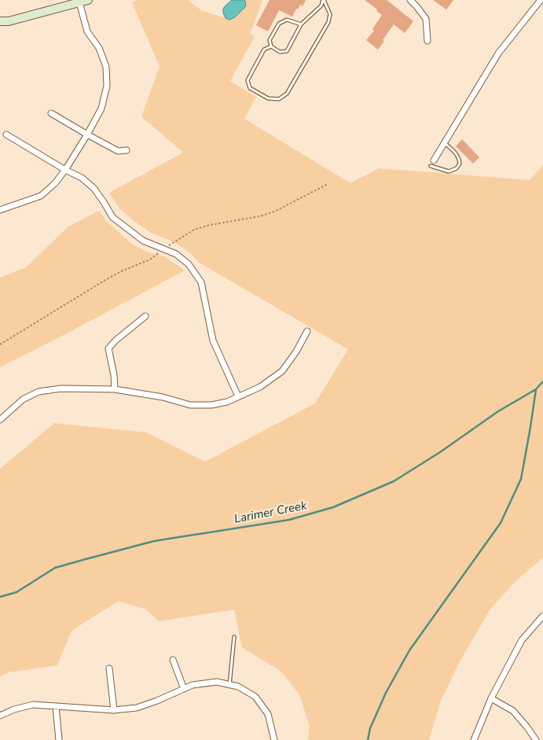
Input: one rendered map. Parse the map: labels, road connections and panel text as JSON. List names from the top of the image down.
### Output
{
  "water": ["Larimer Creek"]
}
